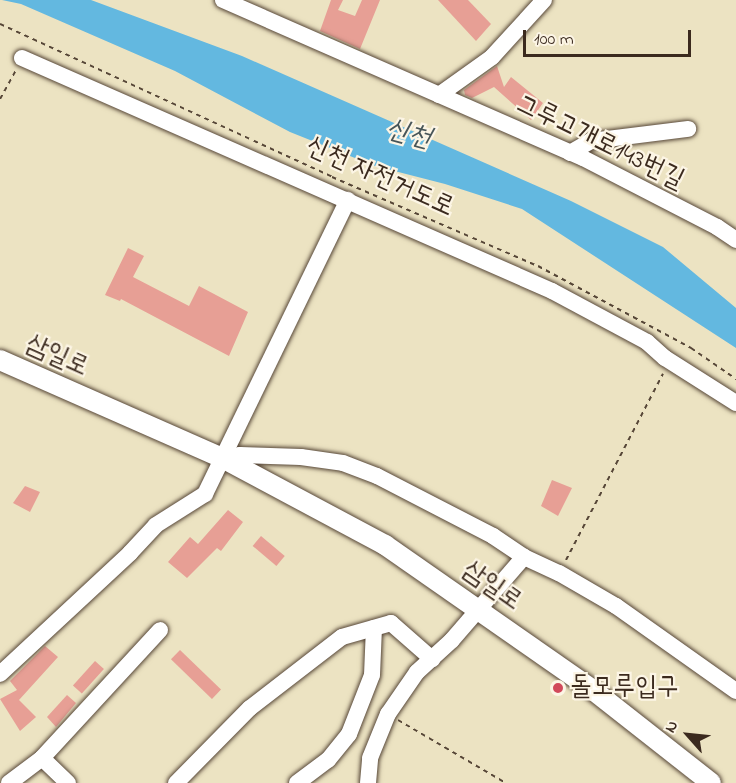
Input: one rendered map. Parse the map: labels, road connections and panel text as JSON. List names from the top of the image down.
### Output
{
  "streets": {
    "main road": ["삼일로"],
    "street": ["그루고개로143번길"],
    "path": ["신천 자전거도로"]
  },
  "water": ["신천"],
  "places": ["돌모루입구"],
  "scale_bar": "100 m",
  "north": "top left"
}
